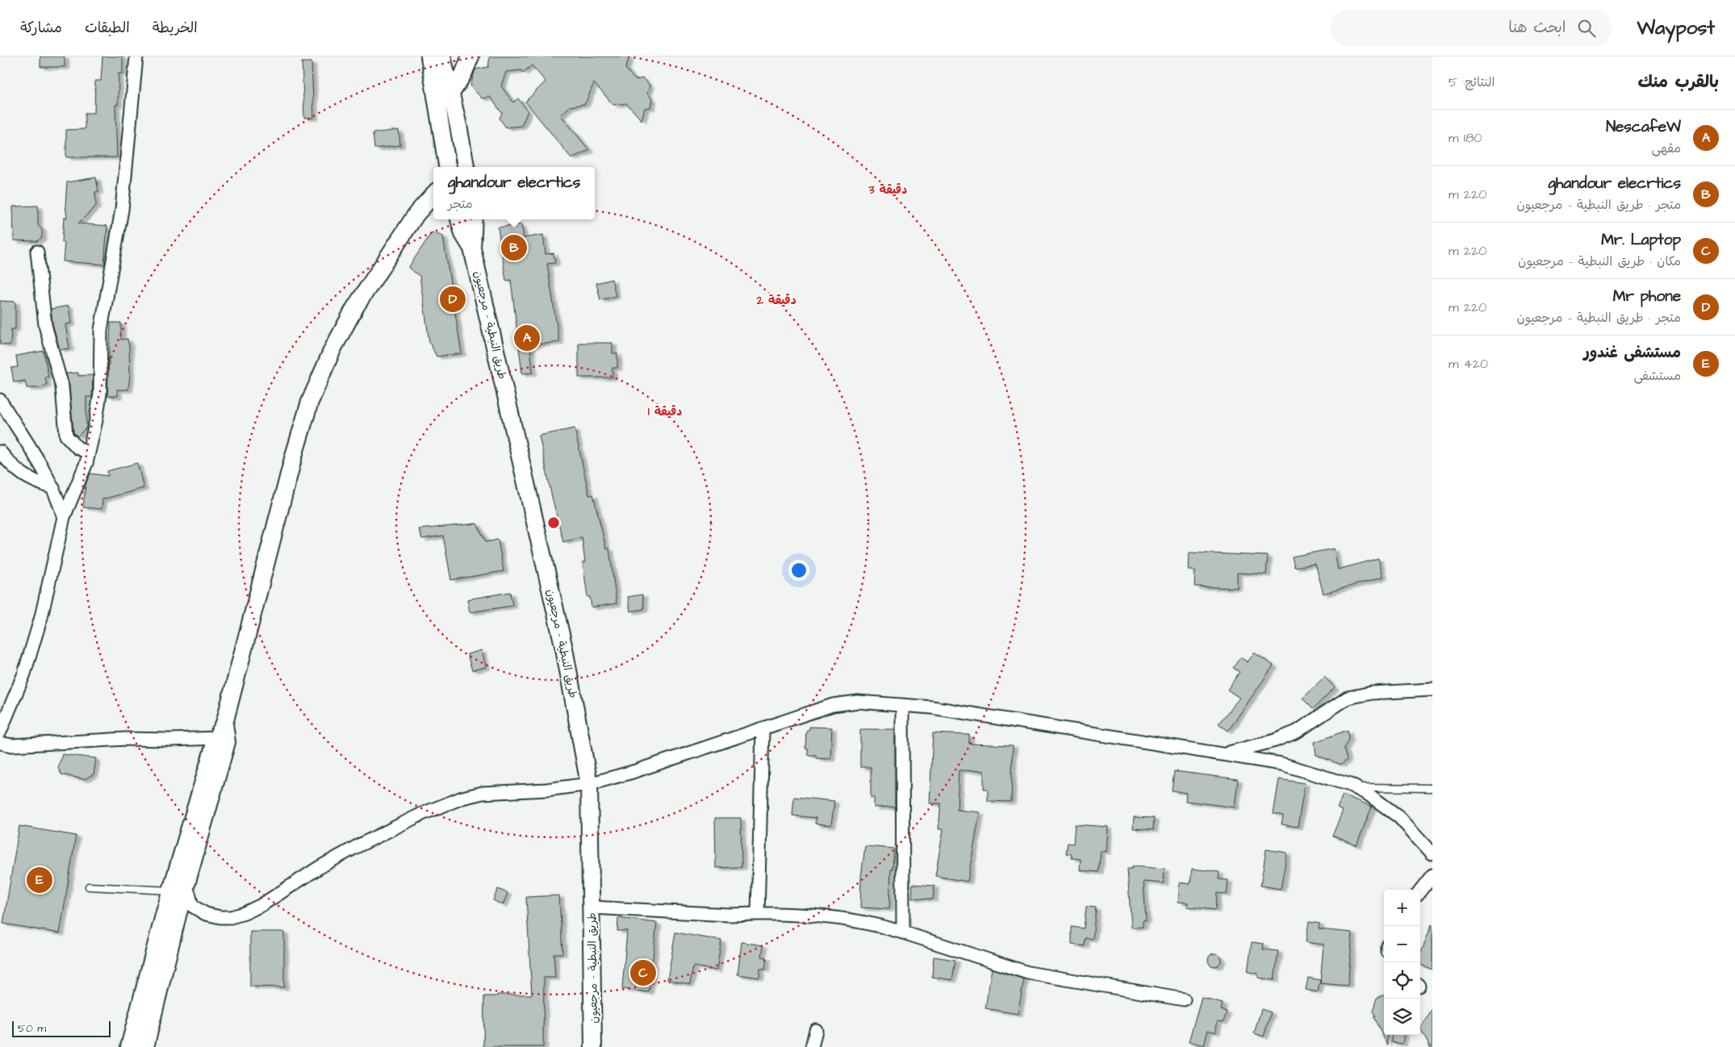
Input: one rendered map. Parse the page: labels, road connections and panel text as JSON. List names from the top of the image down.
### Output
{
  "streets": {
    "main road": ["طريق النبطية - مرجعيون"]
  },
  "scale_bar": "50 m",
  "page": {
    "header": "Waypost",
    "search": "ابحث هنا",
    "nav": ["الخريطة", "الطبقات", "مشاركة"],
    "heading": ["بالقرب منك", "النتائج: 5"],
    "list": [
      {
        "mark": "A",
        "name": "NescafeW",
        "note": "مقهى",
        "value": "180 m"
      },
      {
        "mark": "B",
        "name": "ghandour elecrtics",
        "note": "متجر · طريق النبطية - مرجعيون",
        "value": "220 m"
      },
      {
        "mark": "C",
        "name": "Mr. Laptop",
        "note": "مكان · طريق النبطية - مرجعيون",
        "value": "220 m"
      },
      {
        "mark": "D",
        "name": "Mr phone",
        "note": "متجر · طريق النبطية - مرجعيون",
        "value": "220 m"
      },
      {
        "mark": "E",
        "name": "مستشفى غندور",
        "note": "مستشفى",
        "value": "420 m"
      }
    ],
    "popup": ["ghandour elecrtics", "متجر"],
    "pins": [
      "B",
      "D",
      "A",
      "E",
      "C"
    ],
    "map_buttons": ["+", "−"],
    "scale": "50 m"
  },
  "rings": ["3 دقيقة", "2 دقيقة", "1 دقيقة"]
}
